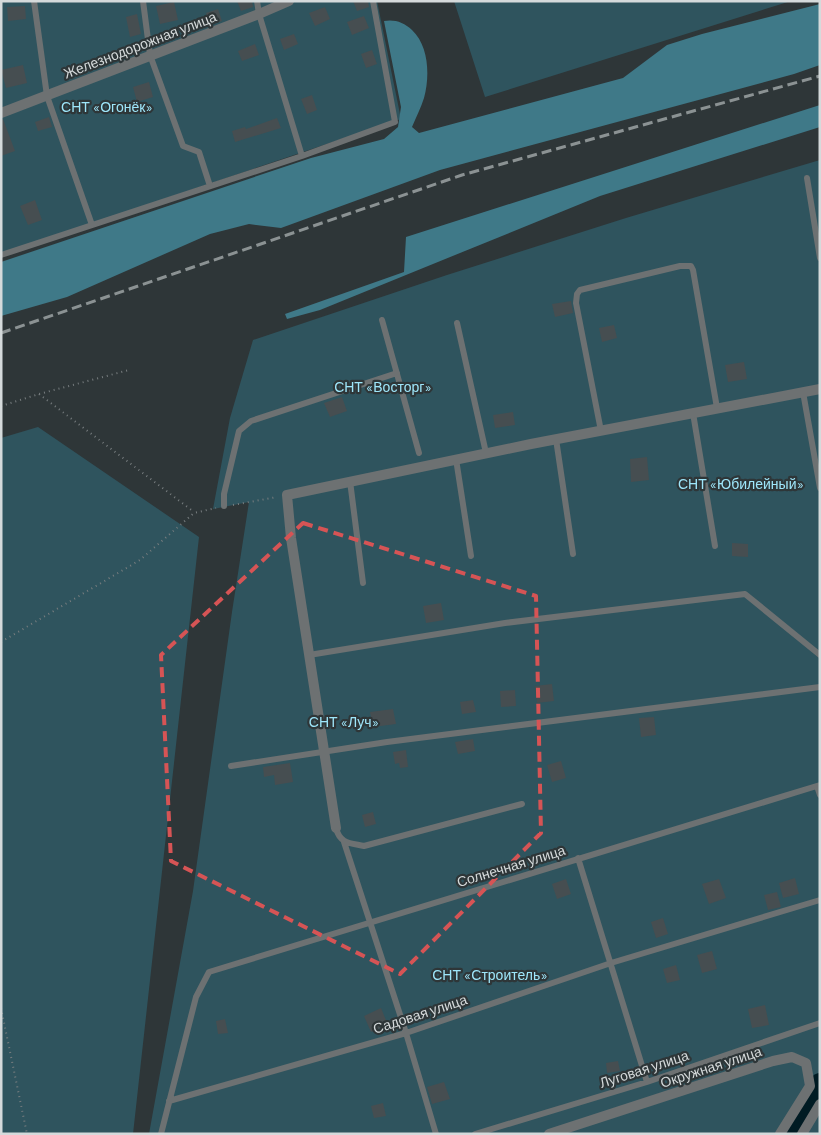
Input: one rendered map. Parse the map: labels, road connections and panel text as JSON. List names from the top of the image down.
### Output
{
  "streets": {
    "street": ["Железнодорожная улица", "Окружная улица"],
    "lane": ["Солнечная улица", "Садовая улица", "Луговая улица"]
  },
  "crossings": [
    ["Солнечная улица", "Садовая улица"]
  ],
  "parks": [
    "СНТ «Огонёк»",
    "СНТ «Восторг»",
    "СНТ «Юбилейный»",
    "СНТ «Луч»",
    "СНТ «Строитель»"
  ]
}
